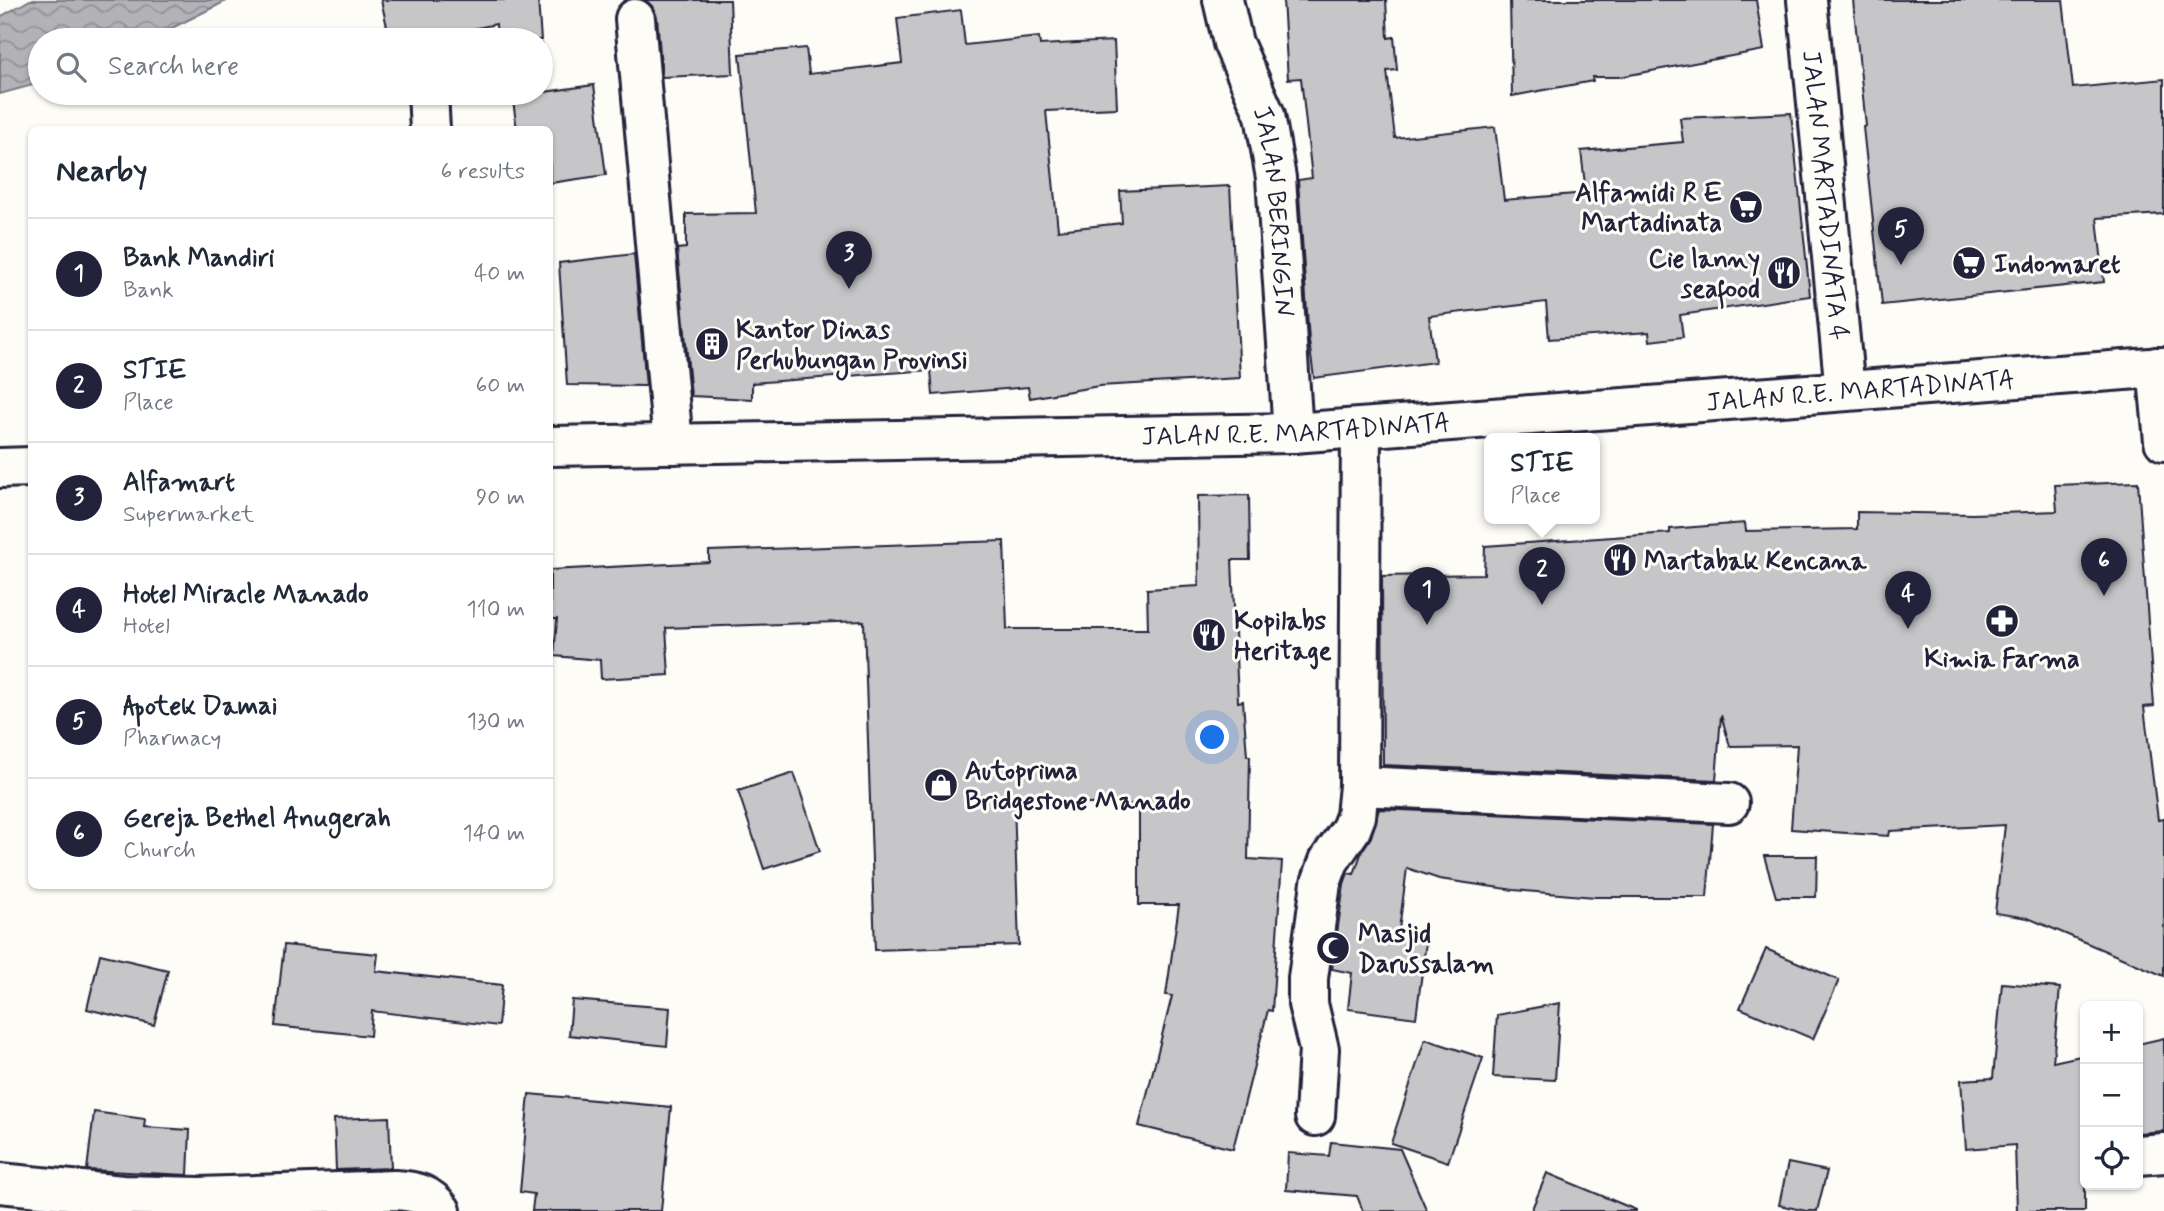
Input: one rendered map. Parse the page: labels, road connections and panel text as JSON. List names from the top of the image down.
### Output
{
  "streets": {
    "main road": ["JALAN MARTADINATA 4", "JALAN BERINGIN", "JALAN R.E. MARTADINATA"]
  },
  "crossings": [
    ["JALAN MARTADINATA 4", "JALAN R.E. MARTADINATA"],
    ["JALAN BERINGIN", "JALAN R.E. MARTADINATA"]
  ],
  "places": {
    "supermarket": ["Alfamidi R E Martadinata", "Indomaret"],
    "restaurant": ["Cie lanny seafood", "Martabak Kencana", "Kopilabs Heritage"],
    "building": ["Kantor Dinas Perhubungan Provinsi"],
    "pharmacy": ["Kimia Farma"],
    "shop": ["Autoprima Bridgestone Manado"],
    "mosque": ["Masjid Darussalam"]
  },
  "page": {
    "search": "Search here",
    "heading": ["Nearby", "6 results"],
    "pins": [
      "5",
      "3",
      "6",
      "2",
      "1",
      "4"
    ],
    "list": [
      {
        "mark": "1",
        "name": "Bank Mandiri",
        "note": "Bank",
        "value": "40 m"
      },
      {
        "mark": "2",
        "name": "STIE",
        "note": "Place",
        "value": "60 m"
      },
      {
        "mark": "3",
        "name": "Alfamart",
        "note": "Supermarket",
        "value": "90 m"
      },
      {
        "mark": "4",
        "name": "Hotel Miracle Manado",
        "note": "Hotel",
        "value": "110 m"
      },
      {
        "mark": "5",
        "name": "Apotek Damai",
        "note": "Pharmacy",
        "value": "130 m"
      },
      {
        "mark": "6",
        "name": "Gereja Bethel Anugerah",
        "note": "Church",
        "value": "140 m"
      }
    ],
    "popup": ["STIE", "Place"],
    "map_buttons": ["+", "−"]
  }
}
